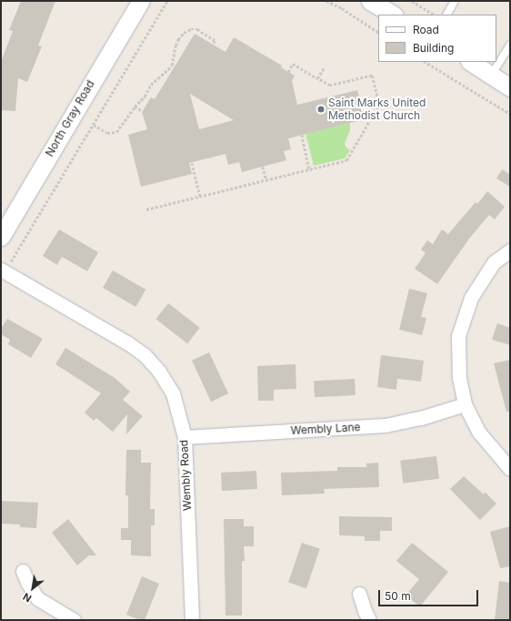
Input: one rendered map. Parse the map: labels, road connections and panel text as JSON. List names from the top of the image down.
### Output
{
  "streets": {
    "street": ["North Gray Road", "Wembly Lane", "Wembly Road"]
  },
  "crossings": [
    ["Wembly Lane", "Wembly Road"]
  ],
  "places": ["Saint Marks United Methodist Church"],
  "legend": ["Road", "Building"],
  "scale_bar": "50 m",
  "north": "bottom left"
}
